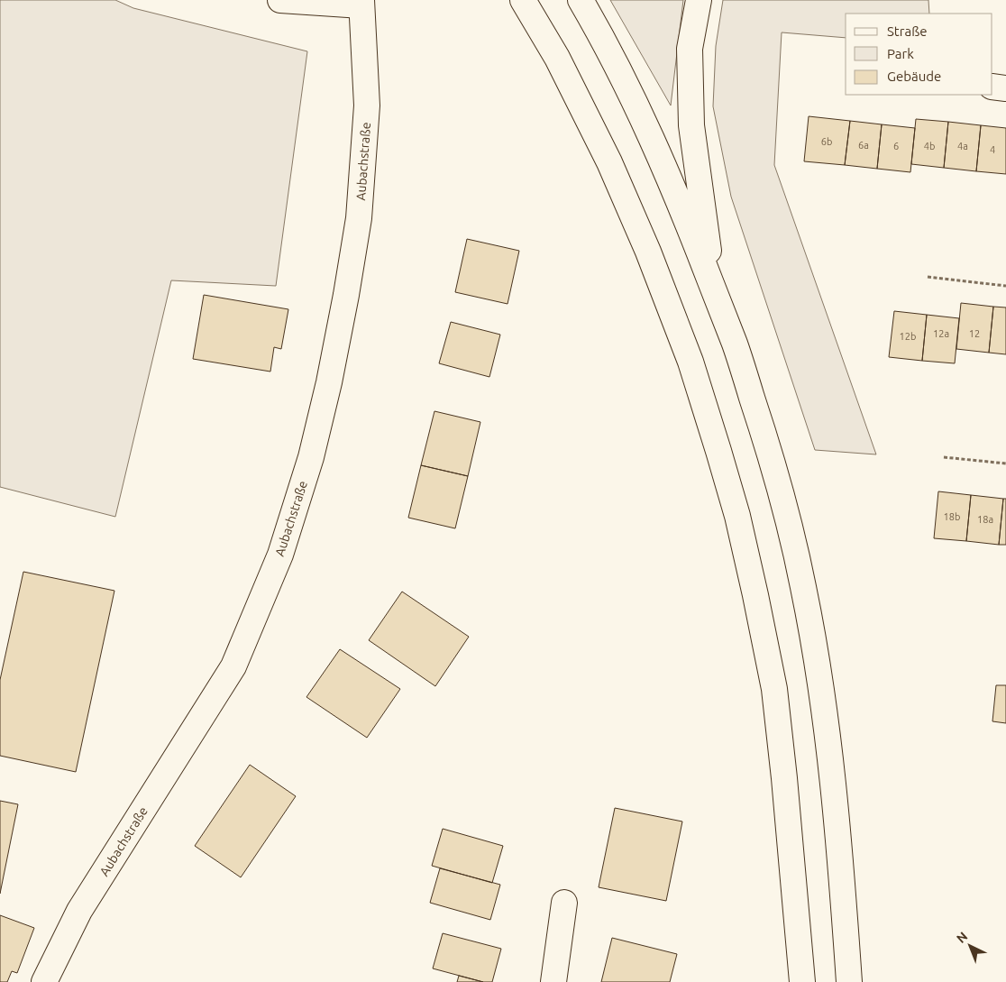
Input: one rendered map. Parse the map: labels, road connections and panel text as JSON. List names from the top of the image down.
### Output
{
  "streets": {
    "main road": ["Aubachstraße"]
  },
  "house_numbers": [
    "6b",
    "6a",
    "6",
    "4b",
    "4a",
    "4",
    "12a",
    "12",
    "12b",
    "18b",
    "18a"
  ],
  "legend": ["Straße", "Park", "Gebäude"],
  "north": "top left"
}
